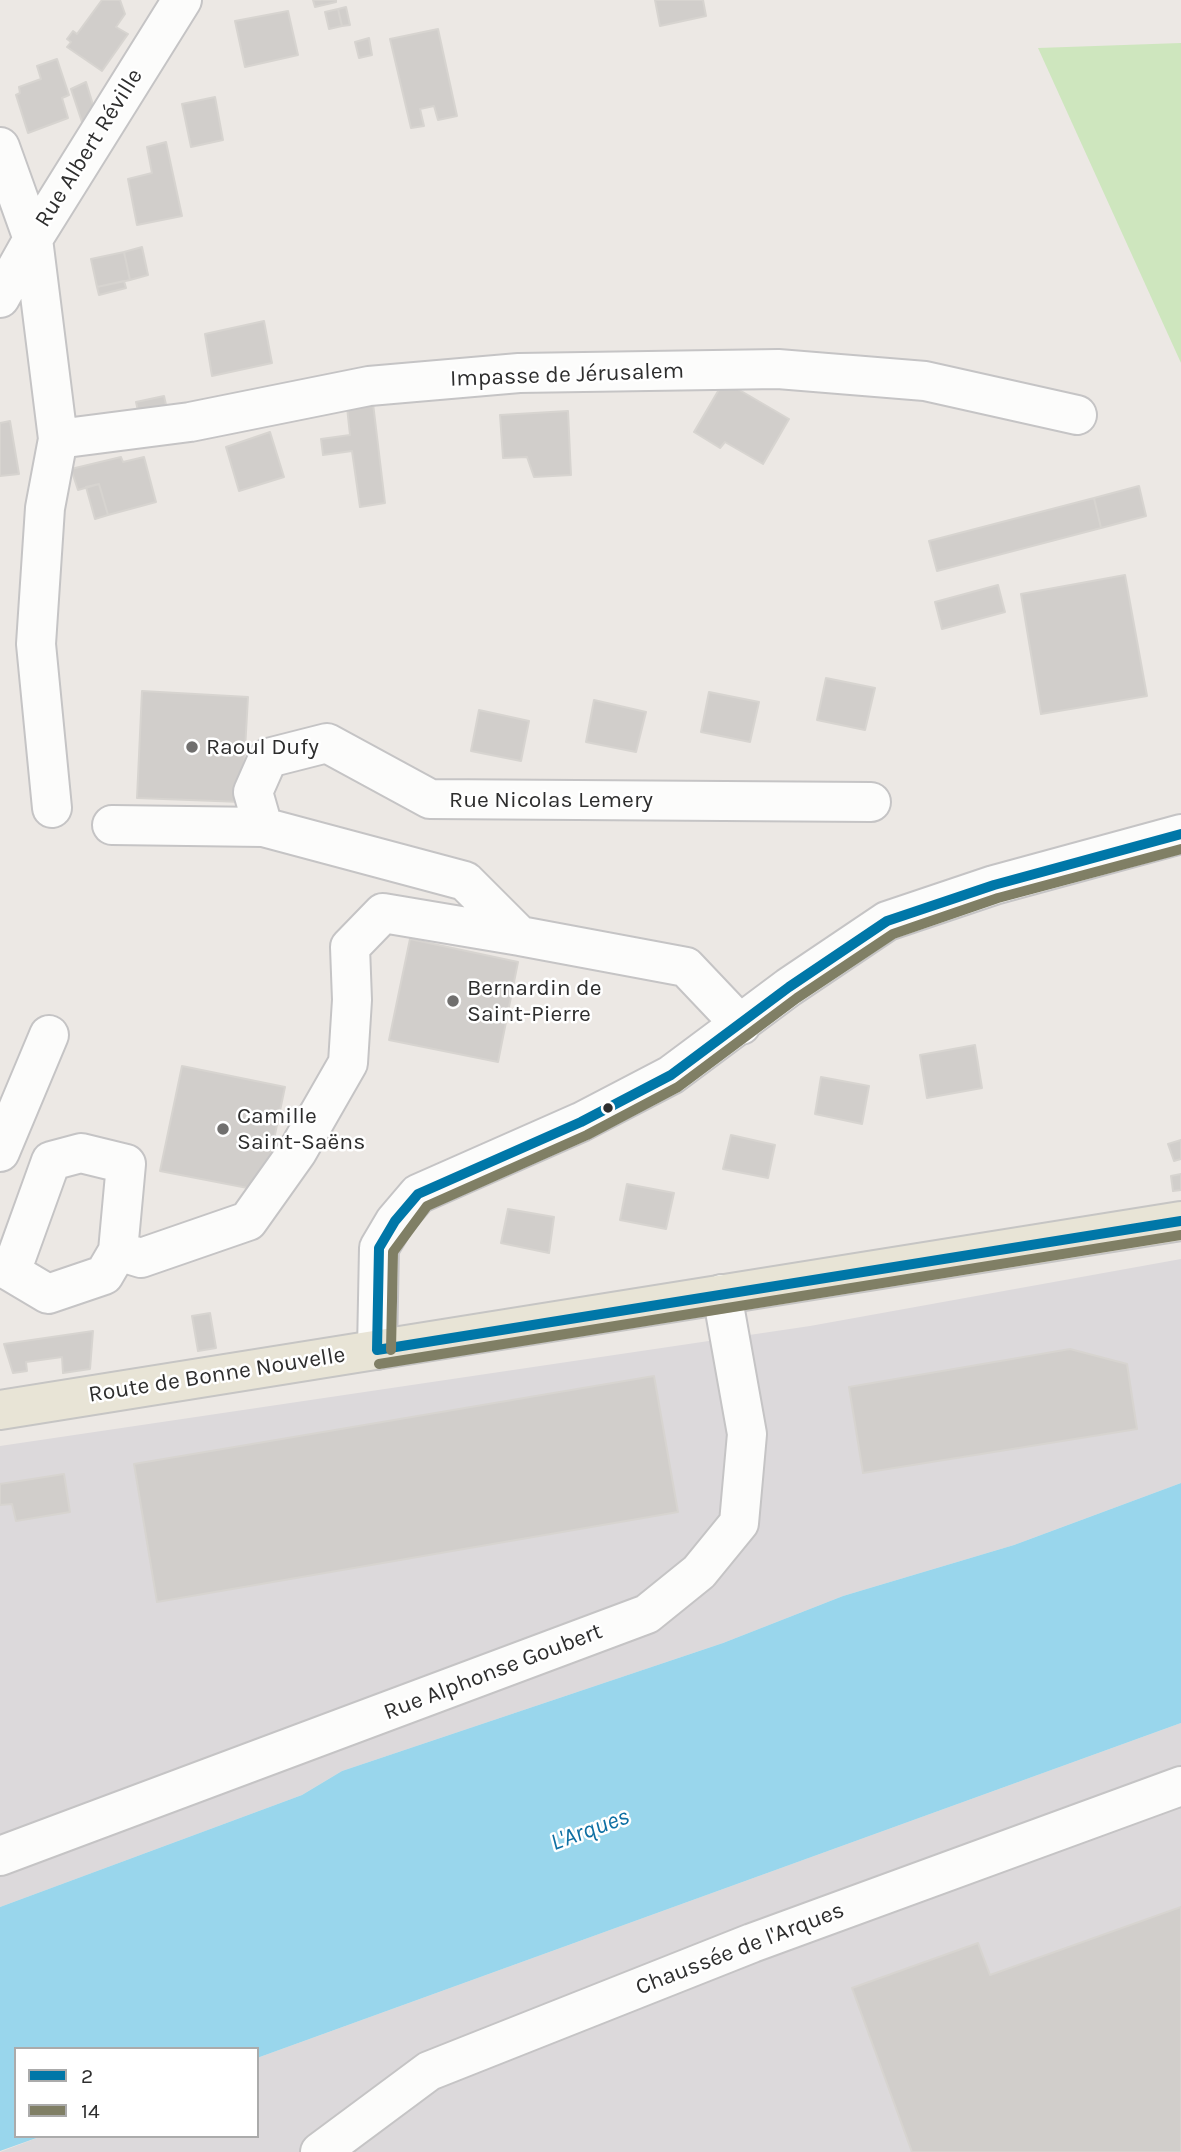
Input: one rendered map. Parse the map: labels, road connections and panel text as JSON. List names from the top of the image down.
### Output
{
  "streets": {
    "main road": ["Route de Bonne Nouvelle"],
    "street": [
      "Rue Albert Réville",
      "Impasse de Jérusalem",
      "Rue Nicolas Lemery",
      "Rue Alphonse Goubert",
      "Chaussée de l'Arques"
    ]
  },
  "crossings": [
    ["Route de Bonne Nouvelle", "Rue Alphonse Goubert"]
  ],
  "water": ["L'Arques"],
  "places": ["Raoul Dufy", "Bernardin de Saint-Pierre", "Camille Saint-Saëns"],
  "lines": ["transit line 2", "transit line 14"],
  "legend": ["2", "14"]
}
